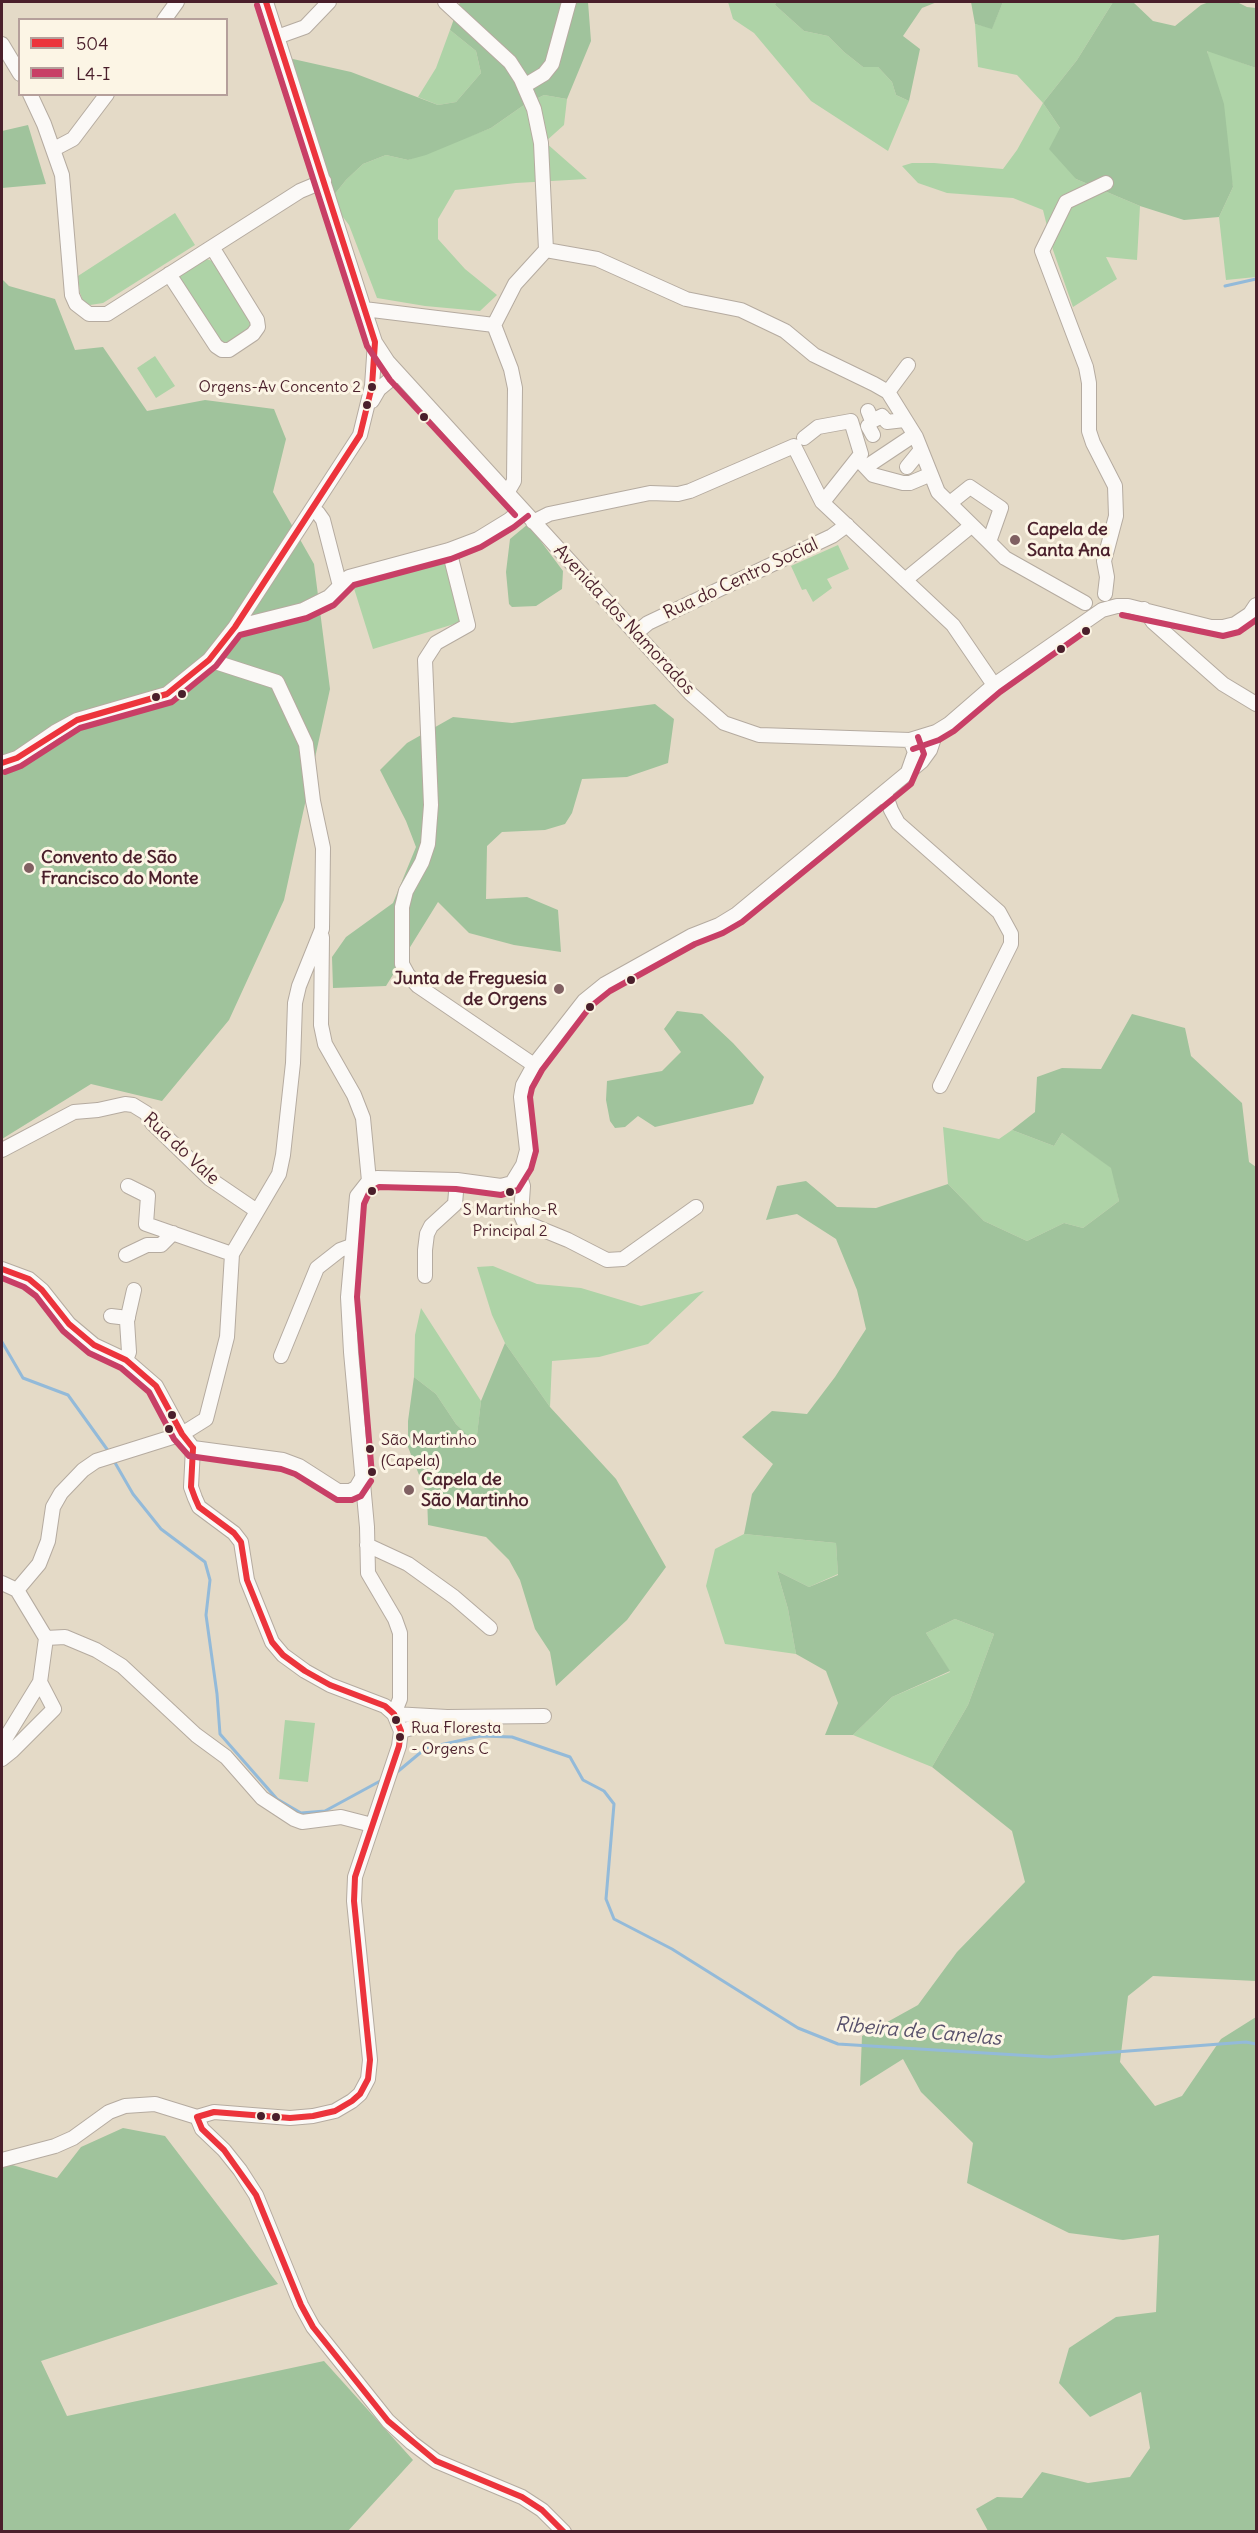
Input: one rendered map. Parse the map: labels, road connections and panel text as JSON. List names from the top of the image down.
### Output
{
  "streets": {
    "street": ["Rua do Centro Social", "Avenida dos Namorados", "Rua do Vale"]
  },
  "crossings": [
    ["Rua do Centro Social", "Avenida dos Namorados"]
  ],
  "water": ["Ribeira de Canelas"],
  "places": [
    "Orgens-Av Concento 2",
    "Capela de Santa Ana",
    "Convento de São Francisco do Monte",
    "Junta de Freguesia de Orgens",
    "S Martinho-R Principal 2",
    "São Martinho (Capela)",
    "Capela de São Martinho",
    "Rua Floresta - Orgens C"
  ],
  "lines": ["transit line 504", "transit line L4-I"],
  "legend": ["504", "L4-I"]
}
